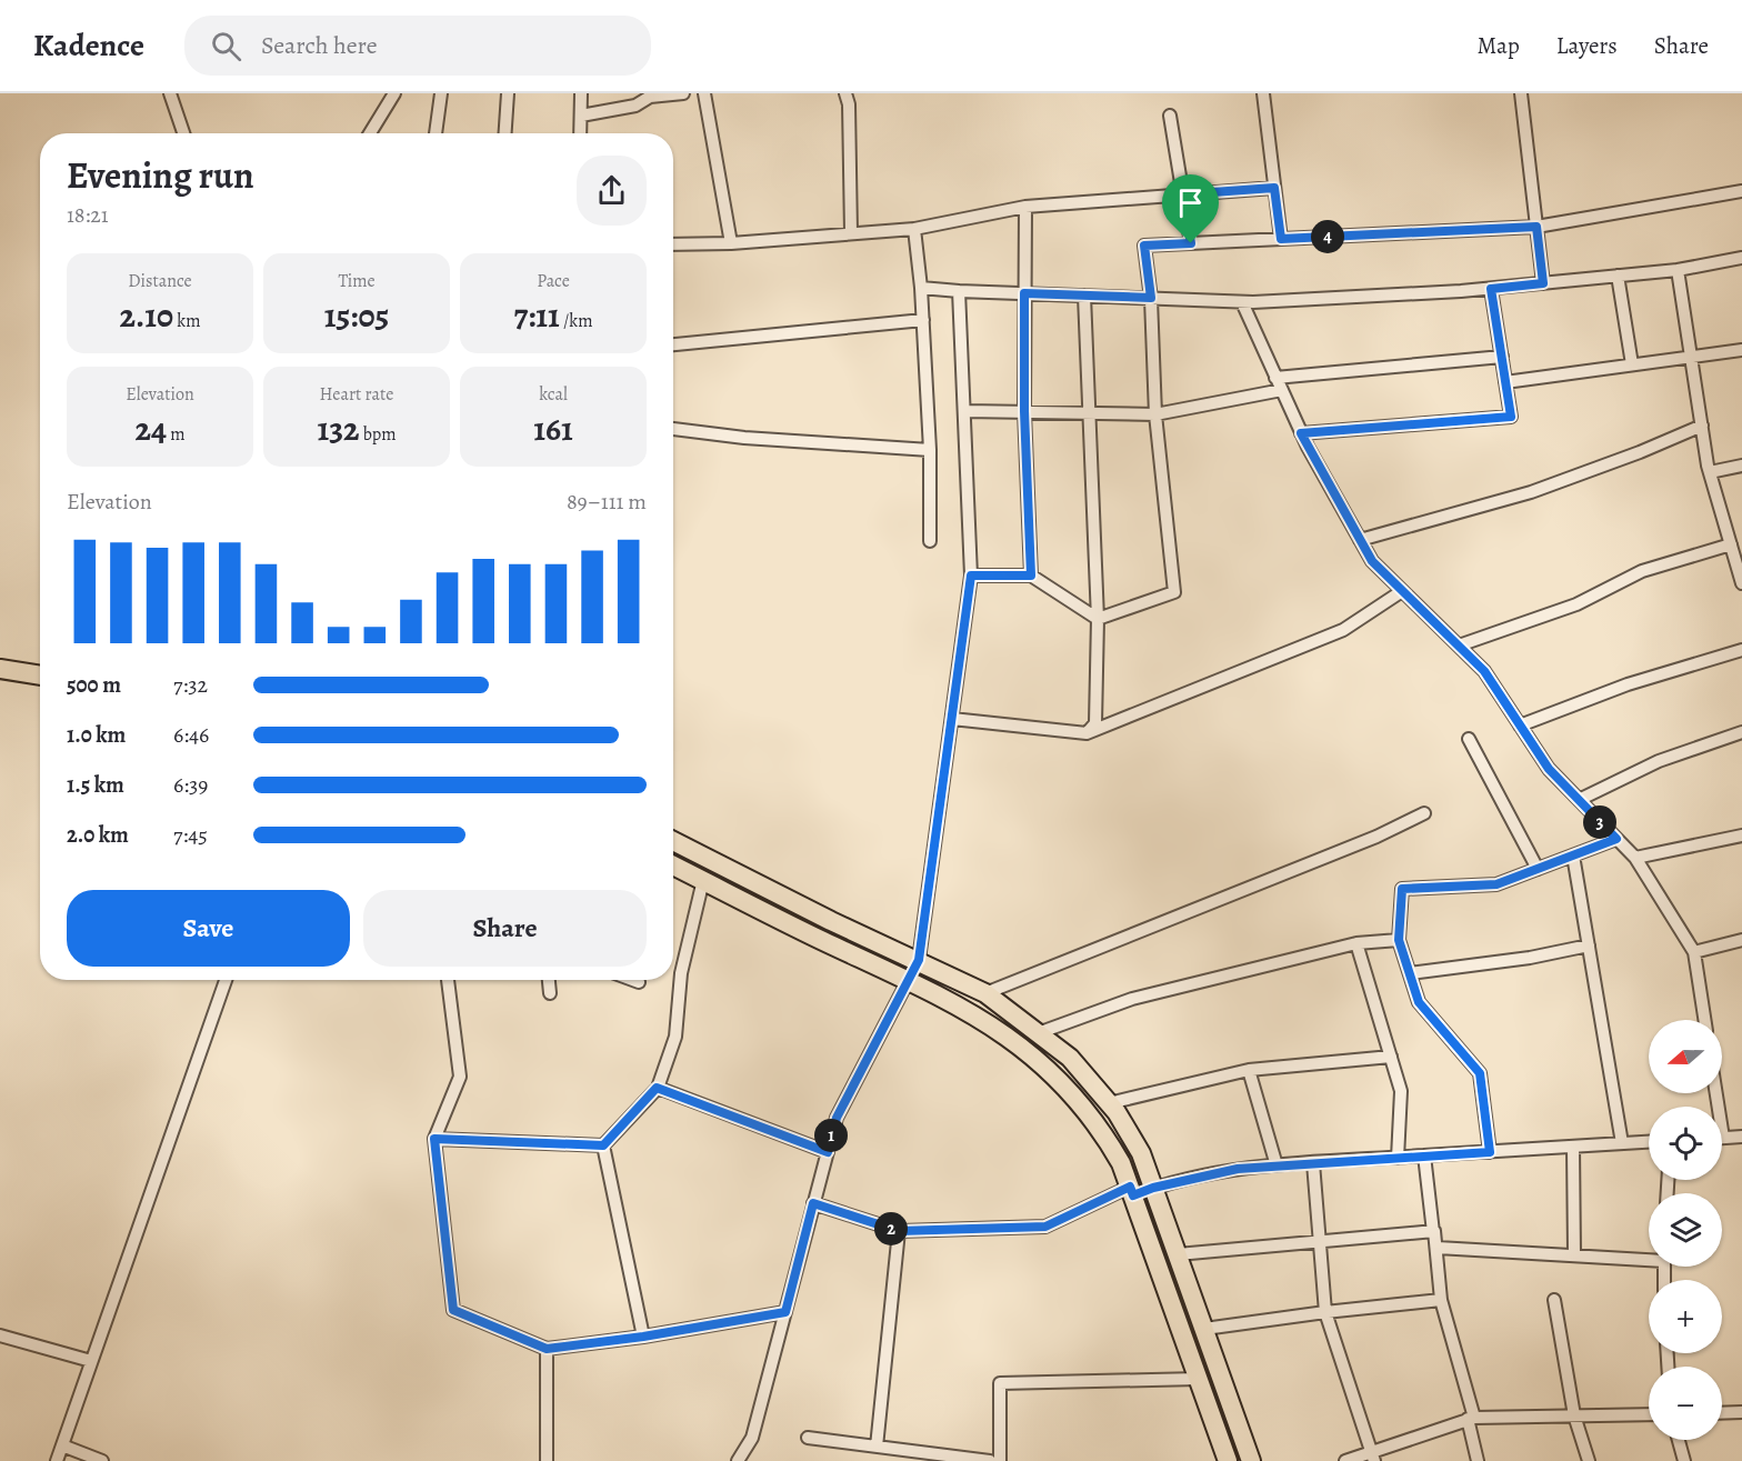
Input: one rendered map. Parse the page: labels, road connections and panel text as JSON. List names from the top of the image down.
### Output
{
  "north": "left",
  "page": {
    "header": "Kadence",
    "search": "Search here",
    "nav": ["Map", "Layers", "Share"],
    "heading": ["Evening run", "18:21"],
    "pins": [
      "4",
      "3",
      "1",
      "2"
    ],
    "stats": [
      ["Distance", "2.10 km"],
      ["Time", "15:05"],
      ["Pace", "7:11 /km"],
      ["Elevation", "24 m"],
      ["Heart rate", "132 bpm"],
      ["kcal", "161"]
    ],
    "chart": ["Elevation", "89–111 m"],
    "list": [
      {
        "name": "500 m",
        "note": "7:32"
      },
      {
        "name": "1.0 km",
        "note": "6:46"
      },
      {
        "name": "1.5 km",
        "note": "6:39"
      },
      {
        "name": "2.0 km",
        "note": "7:45"
      }
    ],
    "buttons": ["Save", "Share"],
    "map_buttons": ["+", "−"]
  }
}
